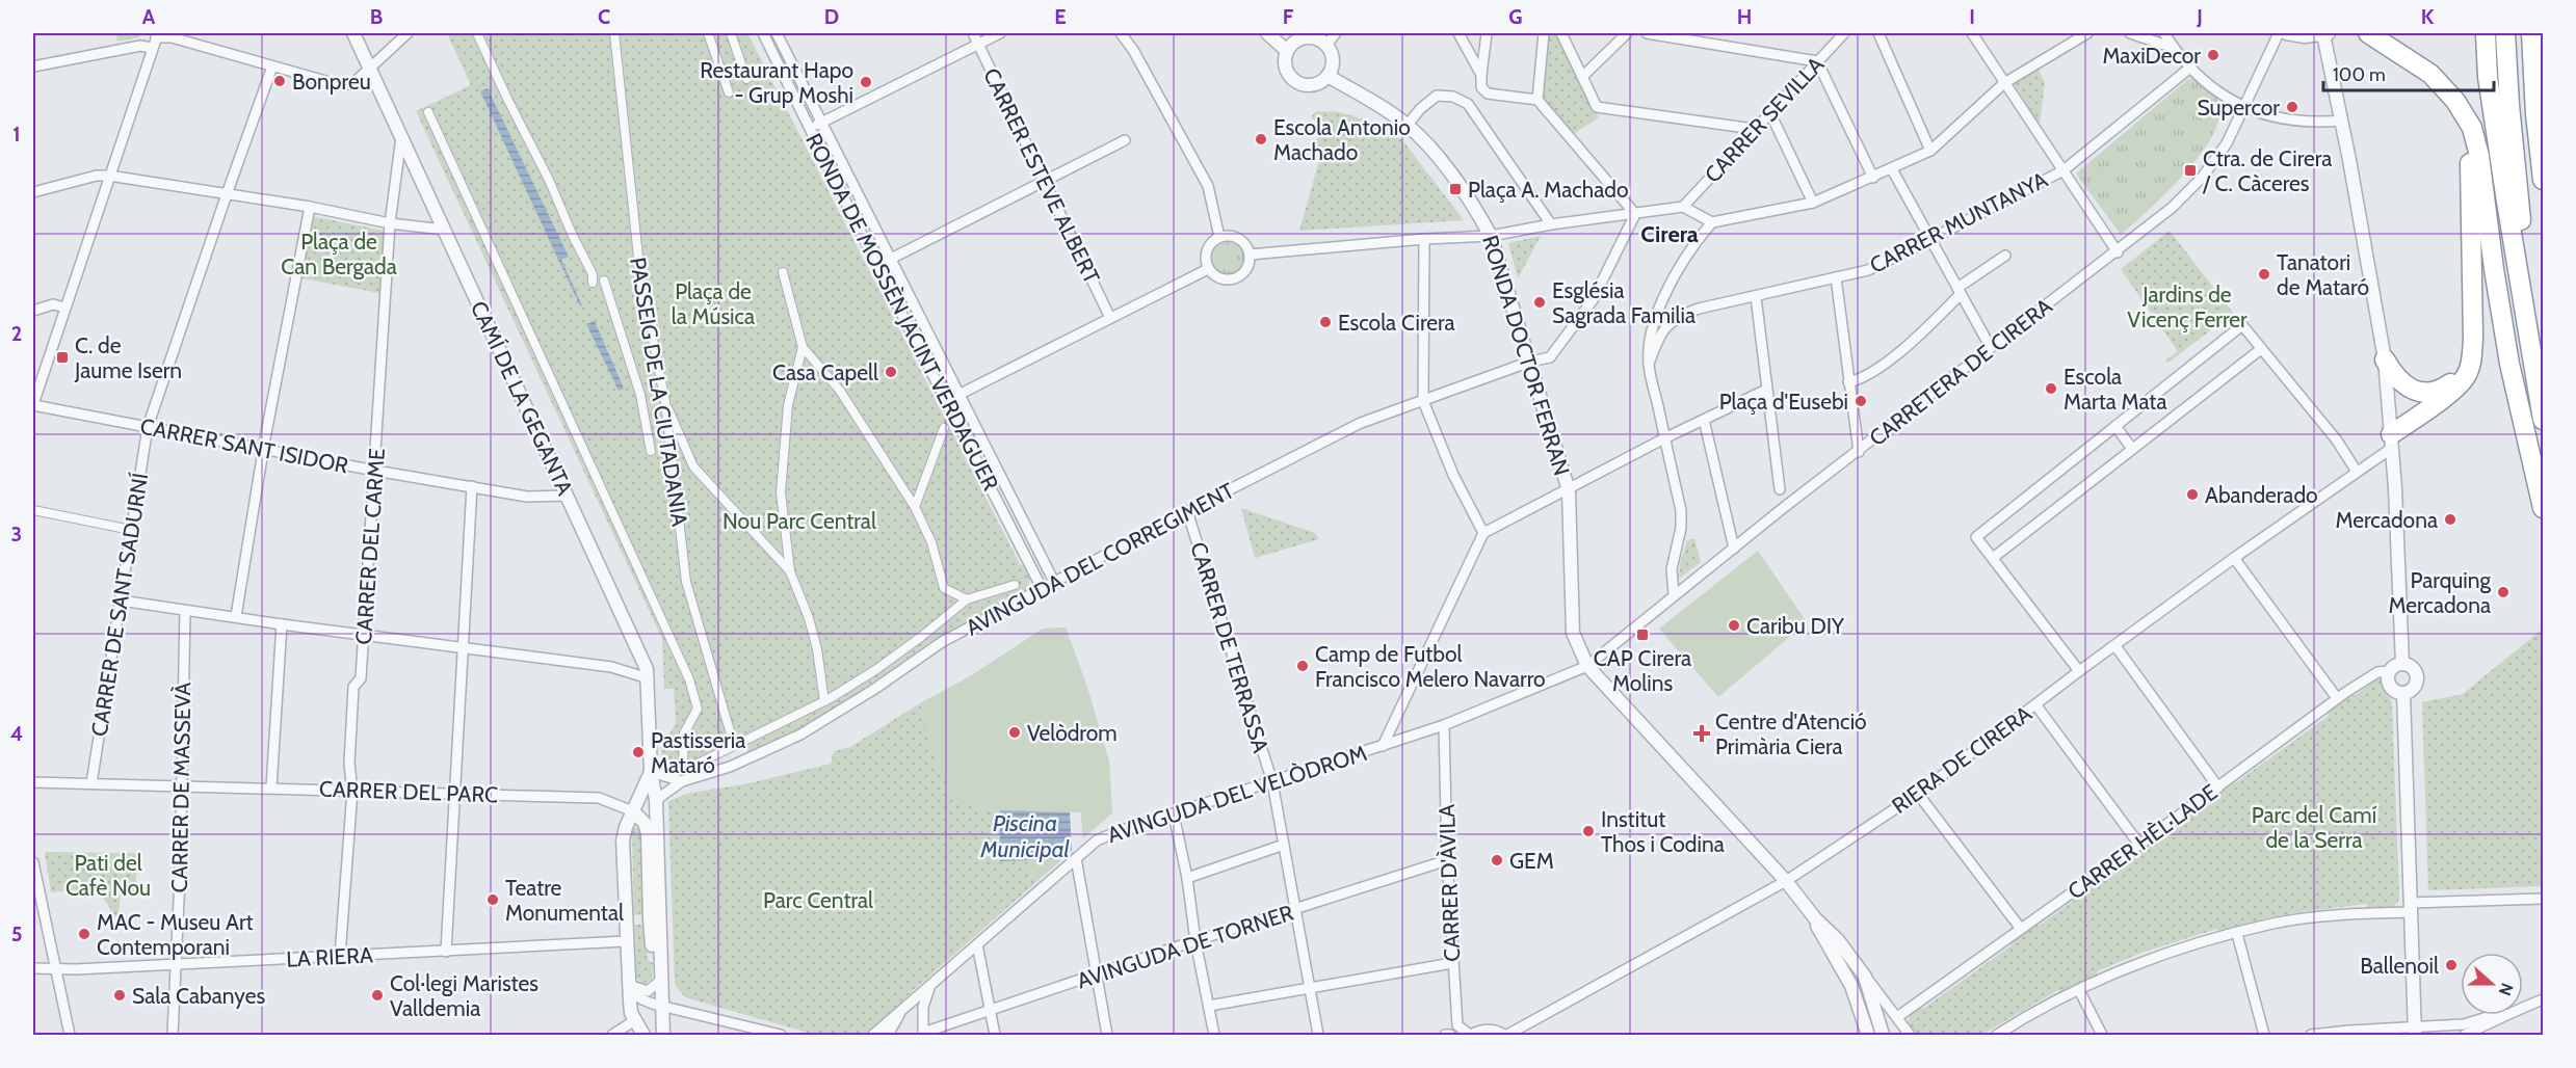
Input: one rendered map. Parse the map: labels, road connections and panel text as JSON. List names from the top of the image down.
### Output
{
  "streets": {
    "street": [
      "CARRER SEVILLA",
      "CARRER ESTEVE ALBERT",
      "CARRER MUNTANYA",
      "RONDA DE MOSSÈN JACINT VERDAGUER",
      "RONDA DOCTOR FERRAN",
      "CARRETERA DE CIRERA",
      "PASSEIG DE LA CIUTADANIA",
      "CAMÍ DE LA GEGANTA",
      "CARRER SANT ISIDOR",
      "CARRER DEL CARME",
      "AVINGUDA DEL CORREGIMENT",
      "CARRER DE SANT SADURNÍ",
      "CARRER DE TERRASSA",
      "RIERA DE CIRERA",
      "CARRER DE MASSEVÀ",
      "CARRER DEL PARC",
      "AVINGUDA DEL VELÒDROM",
      "CARRER HÈL·LADE",
      "CARRER D'ÀVILA",
      "AVINGUDA DE TORNER",
      "LA RIERA"
    ]
  },
  "crossings": [
    ["RONDA DE MOSSÈN JACINT VERDAGUER", "AVINGUDA DEL CORREGIMENT"],
    ["RONDA DOCTOR FERRAN", "CARRETERA DE CIRERA"],
    ["RONDA DOCTOR FERRAN", "AVINGUDA DEL CORREGIMENT"],
    ["RONDA DOCTOR FERRAN", "RIERA DE CIRERA"],
    ["RONDA DOCTOR FERRAN", "AVINGUDA DEL VELÒDROM"],
    ["CARRETERA DE CIRERA", "AVINGUDA DEL VELÒDROM"],
    ["CAMÍ DE LA GEGANTA", "CARRER SANT ISIDOR"],
    ["CAMÍ DE LA GEGANTA", "CARRER DEL CARME"],
    ["CAMÍ DE LA GEGANTA", "AVINGUDA DEL CORREGIMENT"],
    ["CARRER SANT ISIDOR", "CARRER DEL CARME"],
    ["CARRER SANT ISIDOR", "CARRER DE SANT SADURNÍ"],
    ["CARRER DEL CARME", "CARRER DEL PARC"],
    ["CARRER DEL CARME", "LA RIERA"],
    ["AVINGUDA DEL CORREGIMENT", "CARRER DE TERRASSA"],
    ["CARRER DE SANT SADURNÍ", "CARRER DEL PARC"],
    ["CARRER DE TERRASSA", "AVINGUDA DEL VELÒDROM"],
    ["CARRER DE TERRASSA", "AVINGUDA DE TORNER"],
    ["CARRER DE MASSEVÀ", "CARRER DEL PARC"],
    ["CARRER DE MASSEVÀ", "LA RIERA"],
    ["AVINGUDA DEL VELÒDROM", "CARRER D'ÀVILA"],
    ["CARRER D'ÀVILA", "AVINGUDA DE TORNER"]
  ],
  "districts": ["Cirera"],
  "water": ["Piscina Municipal"],
  "parks": [
    "Plaça de Can Bergada",
    "Plaça de la Música",
    "Jardins de Vicenç Ferrer",
    "Nou Parc Central",
    "Parc del Camí de la Serra",
    "Pati del Cafè Nou",
    "Parc Central"
  ],
  "places": {
    "other": [
      "MaxiDecor",
      "Bonpreu",
      "Restaurant Hapo - Grup Moshi",
      "Supercor",
      "Escola Antonio Machado",
      "Tanatori de Mataró",
      "Església Sagrada Familia",
      "Escola Cirera",
      "Casa Capell",
      "Escola Marta Mata",
      "Plaça d'Eusebi",
      "Abanderado",
      "Mercadona",
      "Parquing Mercadona",
      "Caribu DIY",
      "Camp de Futbol Francisco Melero Navarro",
      "Velòdrom",
      "Pastisseria Mataró",
      "Institut Thos i Codina",
      "GEM",
      "Teatre Monumental",
      "MAC - Museu Art Contemporani",
      "Ballenoil",
      "Sala Cabanyes",
      "Col·legi Maristes Valldemia"
    ],
    "transit": [
      "Ctra. de Cirera / C. Càceres",
      "Plaça A. Machado",
      "C. de Jaume Isern",
      "CAP Cirera Molins"
    ],
    "health": ["Centre d'Atenció Primària Ciera"]
  },
  "scale_bar": "100 m",
  "north": "right",
  "grid": {
    "columns": [
      "A",
      "B",
      "C",
      "D",
      "E",
      "F",
      "G",
      "H",
      "I",
      "J",
      "K"
    ],
    "rows": [
      "1",
      "2",
      "3",
      "4",
      "5"
    ]
  }
}
